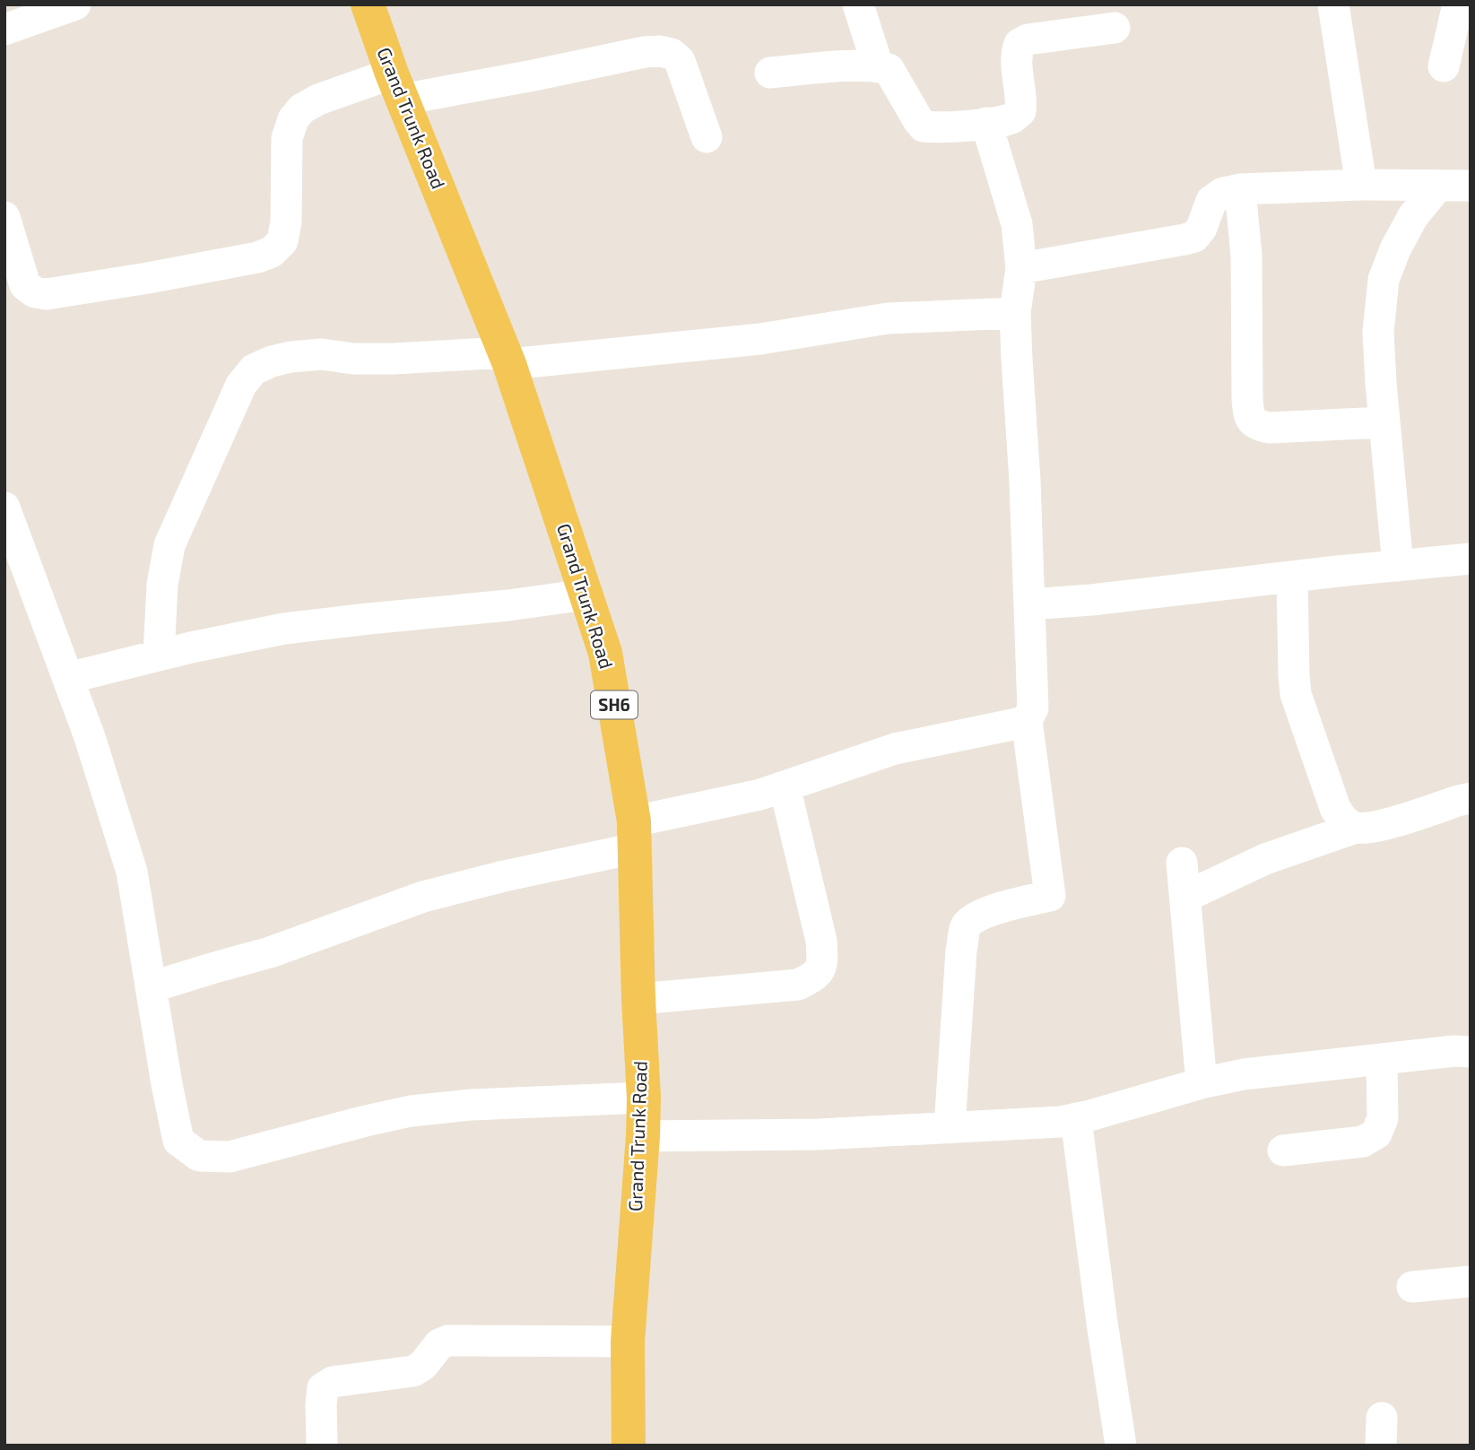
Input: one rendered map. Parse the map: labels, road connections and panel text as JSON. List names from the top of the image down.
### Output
{
  "streets": {
    "main road": ["Grand Trunk Road", "SH6"]
  }
}
